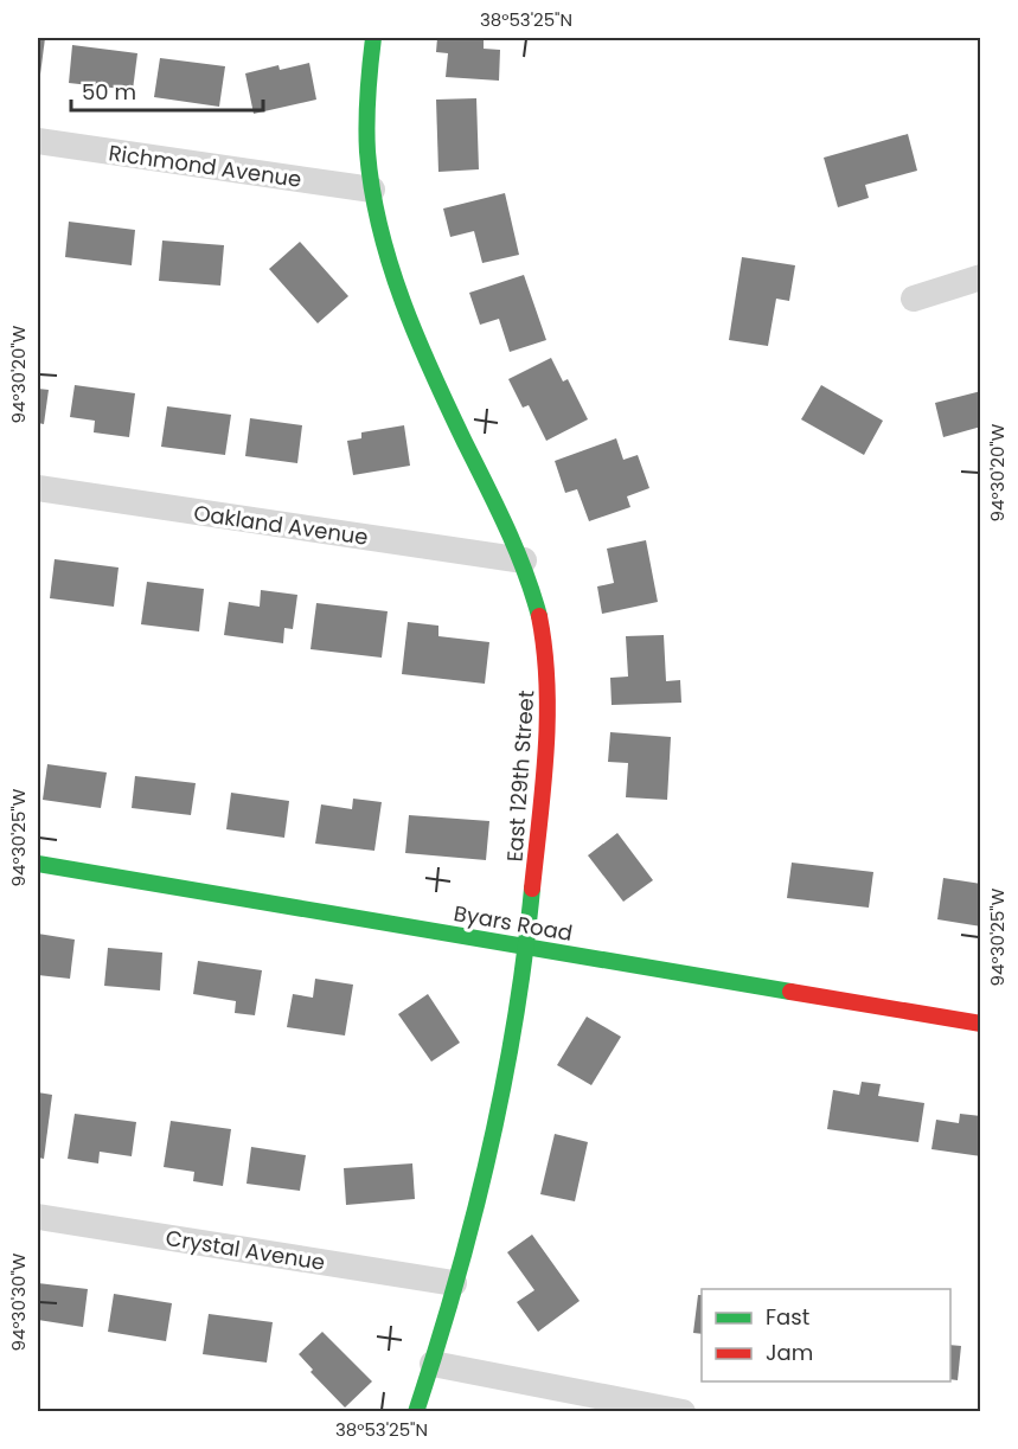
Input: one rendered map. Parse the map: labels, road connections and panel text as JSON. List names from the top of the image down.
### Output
{
  "streets": {
    "street": [
      "Richmond Avenue",
      "Oakland Avenue",
      "East 129th Street",
      "Byars Road",
      "Crystal Avenue"
    ]
  },
  "crossings": [
    ["Richmond Avenue", "East 129th Street"],
    ["Oakland Avenue", "East 129th Street"],
    ["East 129th Street", "Byars Road"],
    ["East 129th Street", "Crystal Avenue"]
  ],
  "legend": ["Fast", "Jam"],
  "scale_bar": "50 m",
  "coordinates": [
    "38°53'25\"N",
    "94°30'20\"W",
    "94°30'25\"W",
    "94°30'30\"W"
  ]
}
